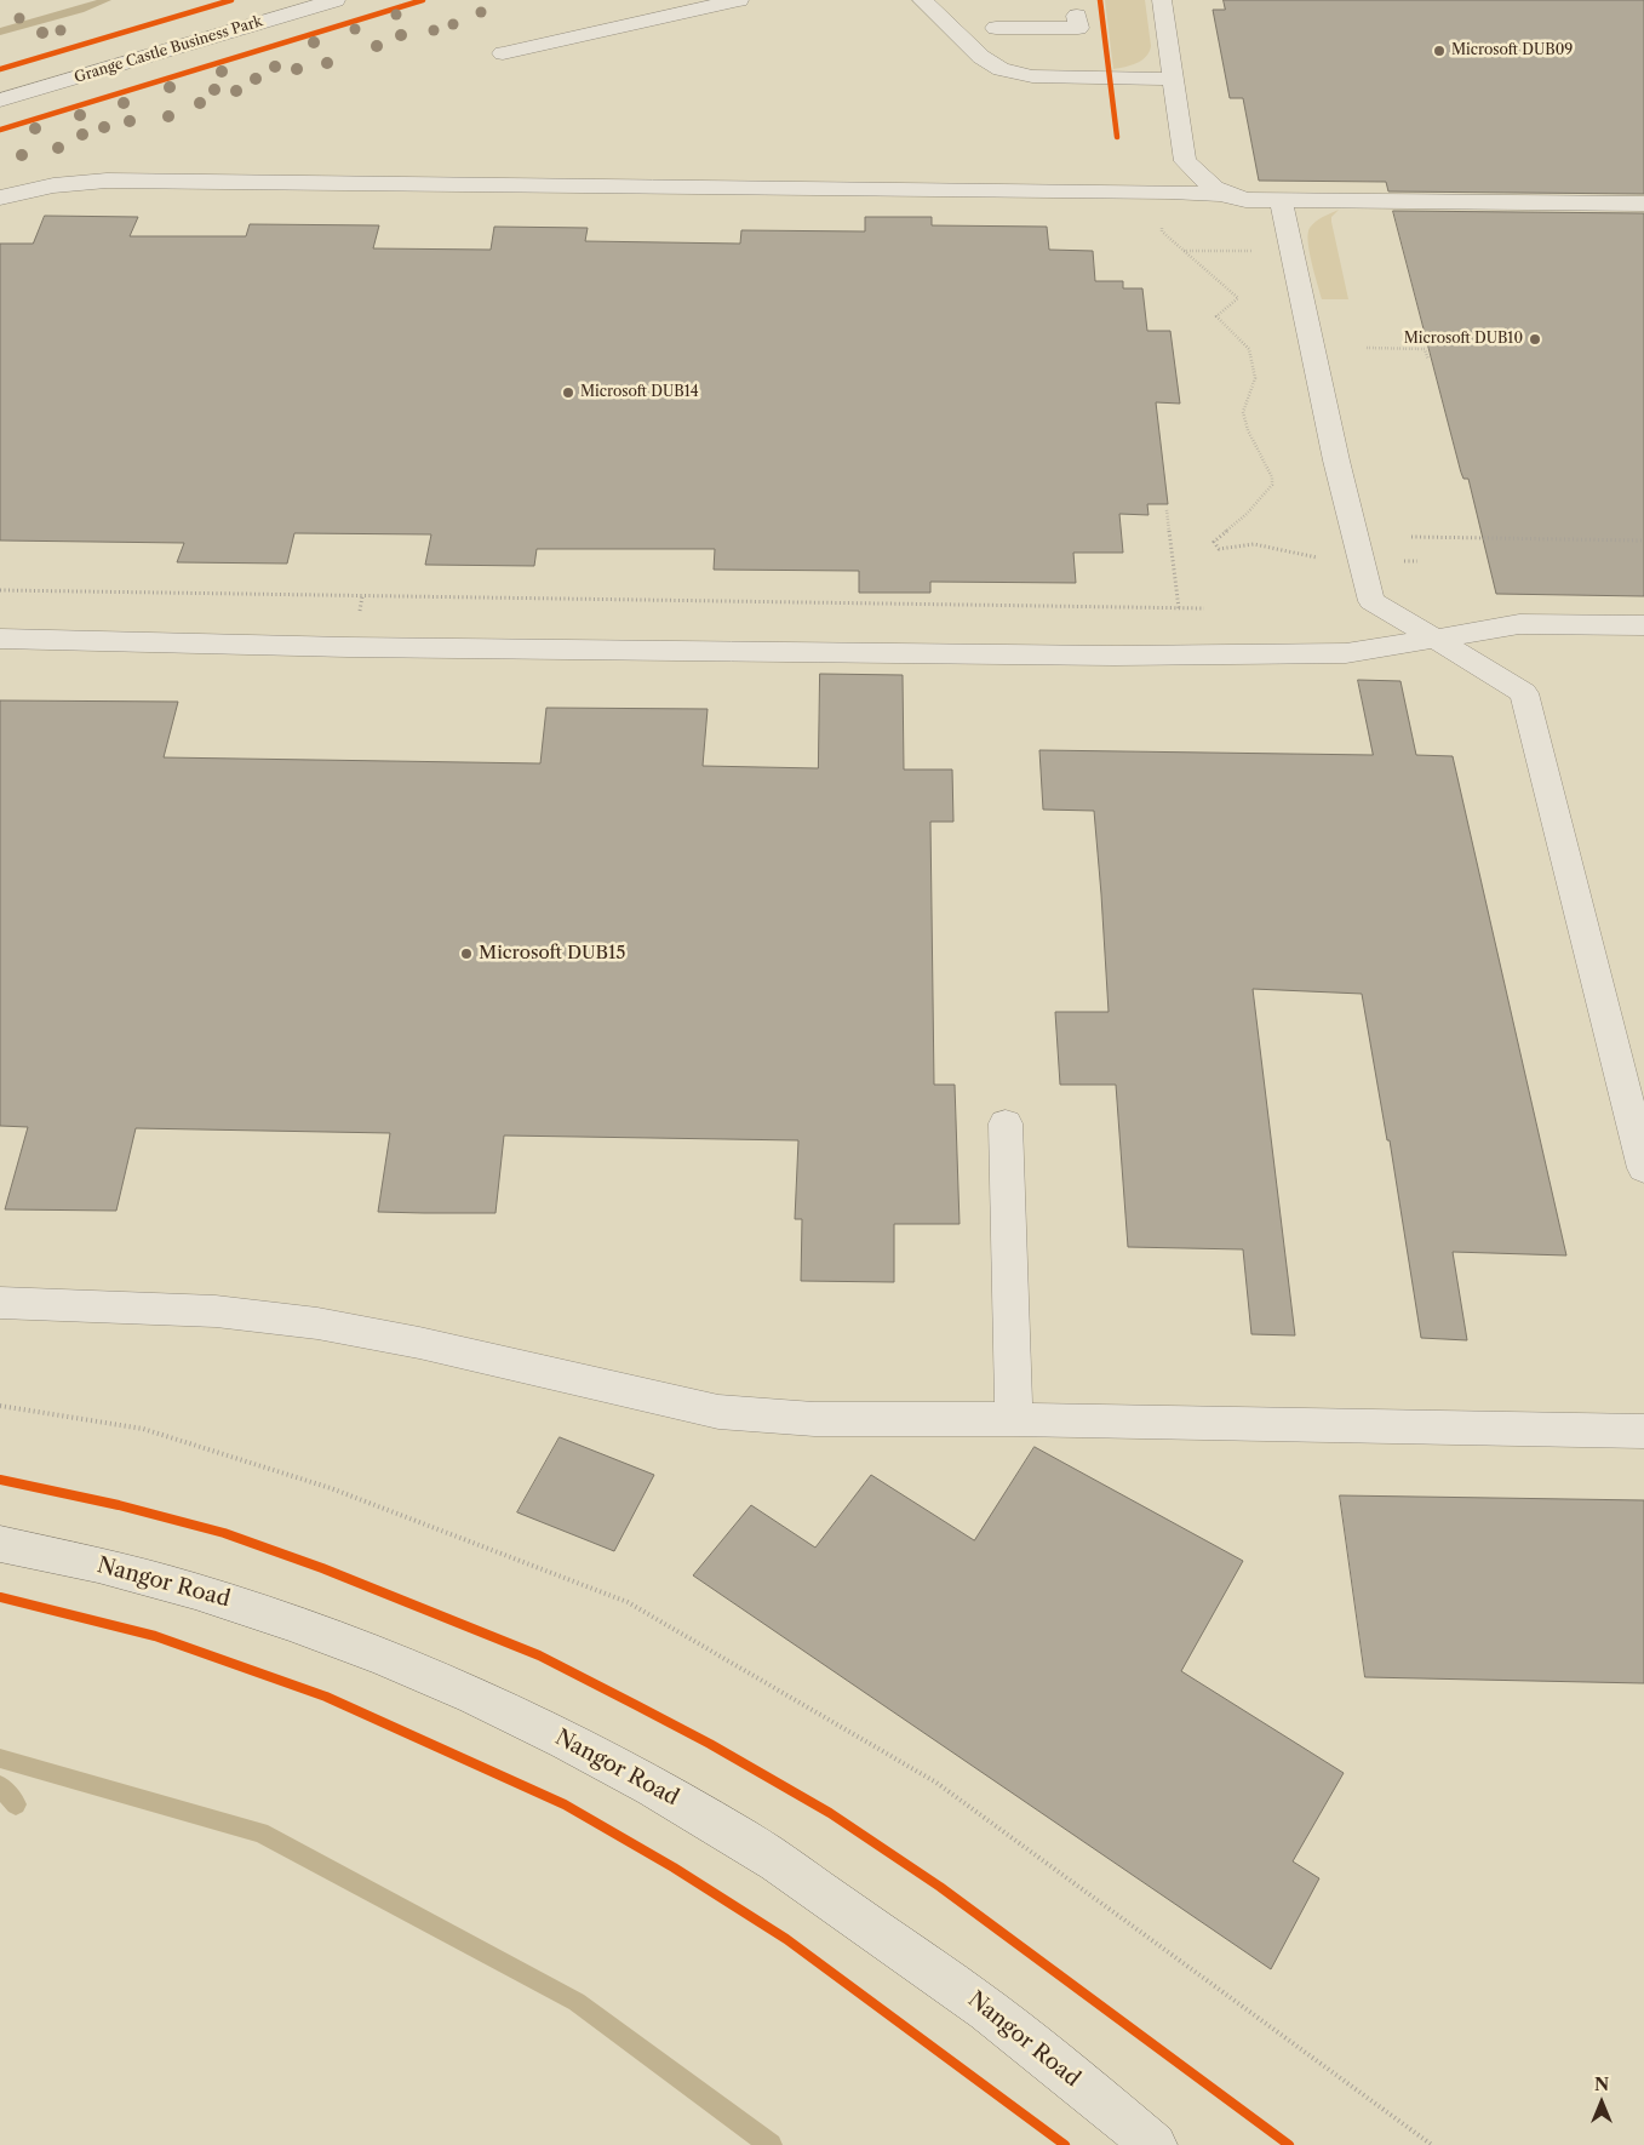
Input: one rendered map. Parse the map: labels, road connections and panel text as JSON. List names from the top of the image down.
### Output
{
  "streets": {
    "main road": ["Nangor Road"],
    "street": ["Grange Castle Business Park"]
  },
  "places": [
    "Microsoft DUB09",
    "Microsoft DUB10",
    "Microsoft DUB14",
    "Microsoft DUB15"
  ],
  "north": "top"
}
